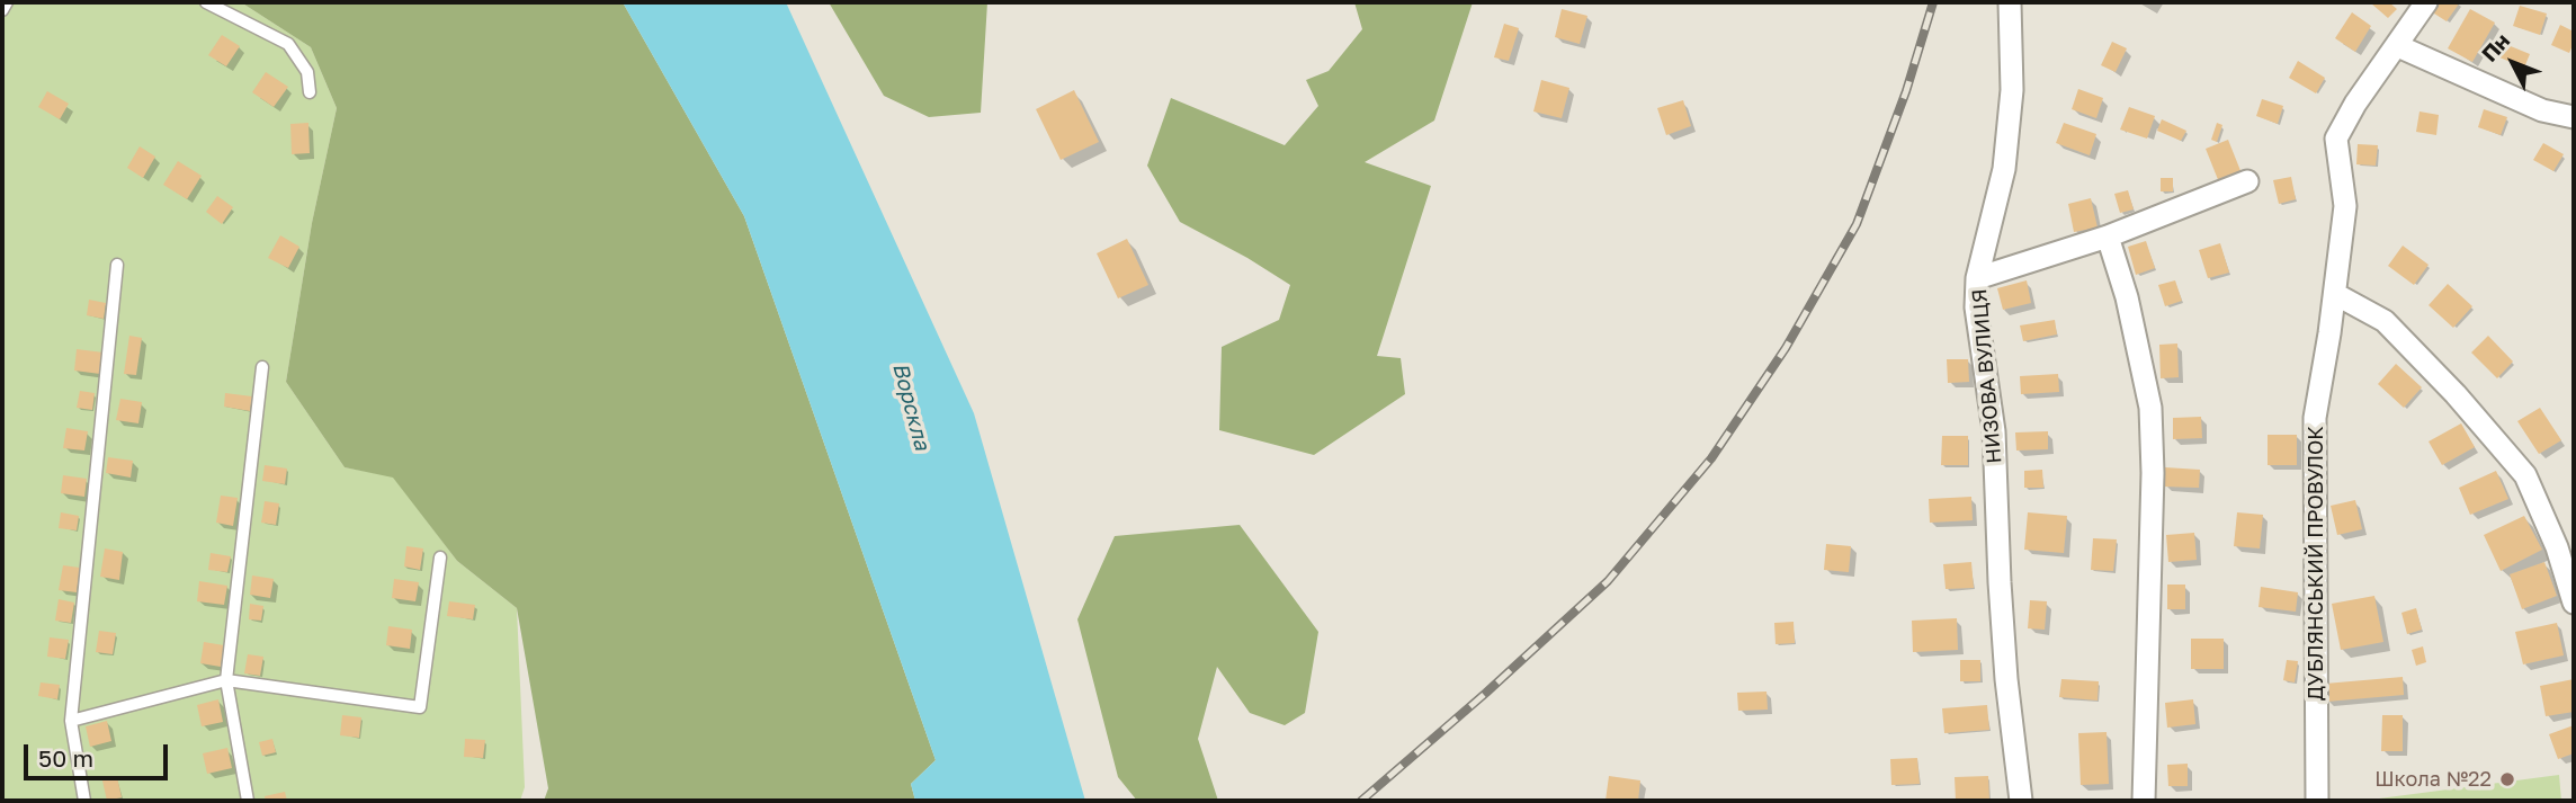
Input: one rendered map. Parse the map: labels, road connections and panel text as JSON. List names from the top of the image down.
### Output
{
  "streets": {
    "street": ["НИЗОВА ВУЛИЦЯ", "ДУБЛЯНСЬКИЙ ПРОВУЛОК"]
  },
  "water": ["Ворскла"],
  "places": ["Школа №22"],
  "scale_bar": "50 m",
  "north": "top left"
}
